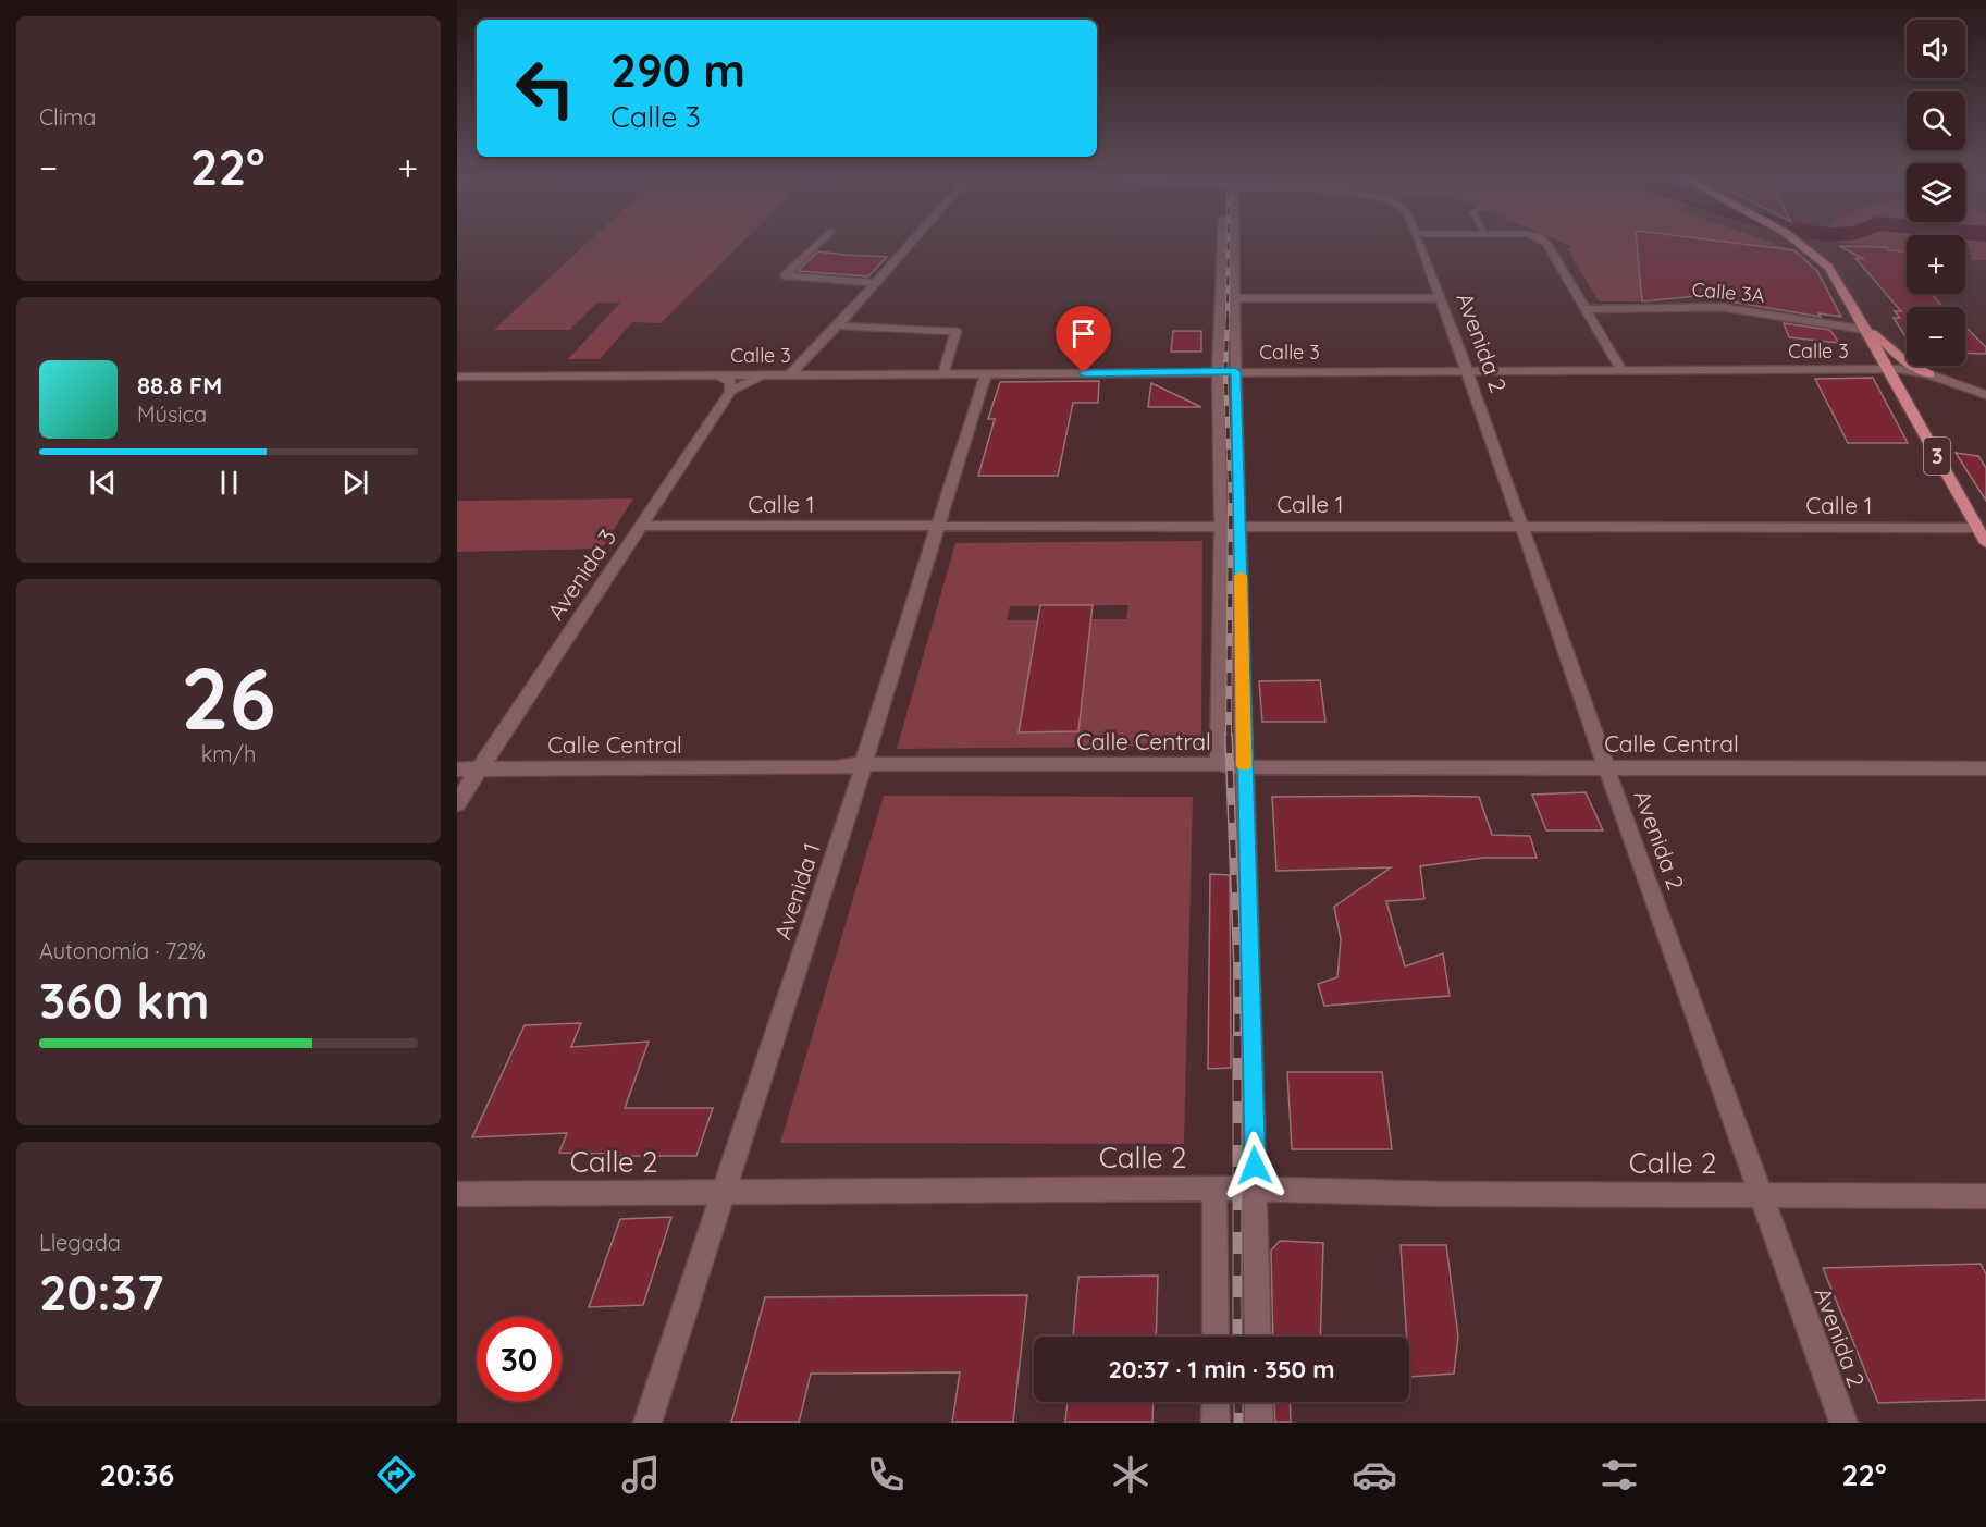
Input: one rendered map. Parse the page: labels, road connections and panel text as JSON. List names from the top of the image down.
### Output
{
  "streets": {
    "main road": ["3"],
    "street": [
      "Calle 3A",
      "Avenida 2",
      "Calle 3",
      "Calle 1",
      "Avenida 3",
      "Calle Central",
      "Avenida 1",
      "Calle 2"
    ]
  },
  "crossings": [
    ["Calle 3A", "3"],
    ["Avenida 2", "Calle 3"],
    ["Avenida 2", "Calle 1"],
    ["Avenida 2", "Calle Central"],
    ["Avenida 2", "Calle 2"],
    ["Calle 3", "3"],
    ["Calle 3", "Avenida 1"],
    ["3", "Calle 1"],
    ["Calle 1", "Avenida 3"],
    ["Calle 1", "Avenida 1"],
    ["Avenida 3", "Calle Central"],
    ["Calle Central", "Avenida 1"],
    ["Avenida 1", "Calle 2"]
  ],
  "page": {
    "tile": [
      "Clima",
      ["26", "km/h"],
      ["Autonomía · 72%", "360 km"],
      ["Llegada", "20:37"]
    ],
    "map_buttons": ["+", "−"],
    "turn": ["290 m", "Calle 3"],
    "heat": ["−", "22°", "+"],
    "song": ["88.8 FM", "Música"],
    "limit": "30",
    "trip": "20:37 · 1 min · 350 m",
    "tabs": ["20:36", "22°"]
  }
}
